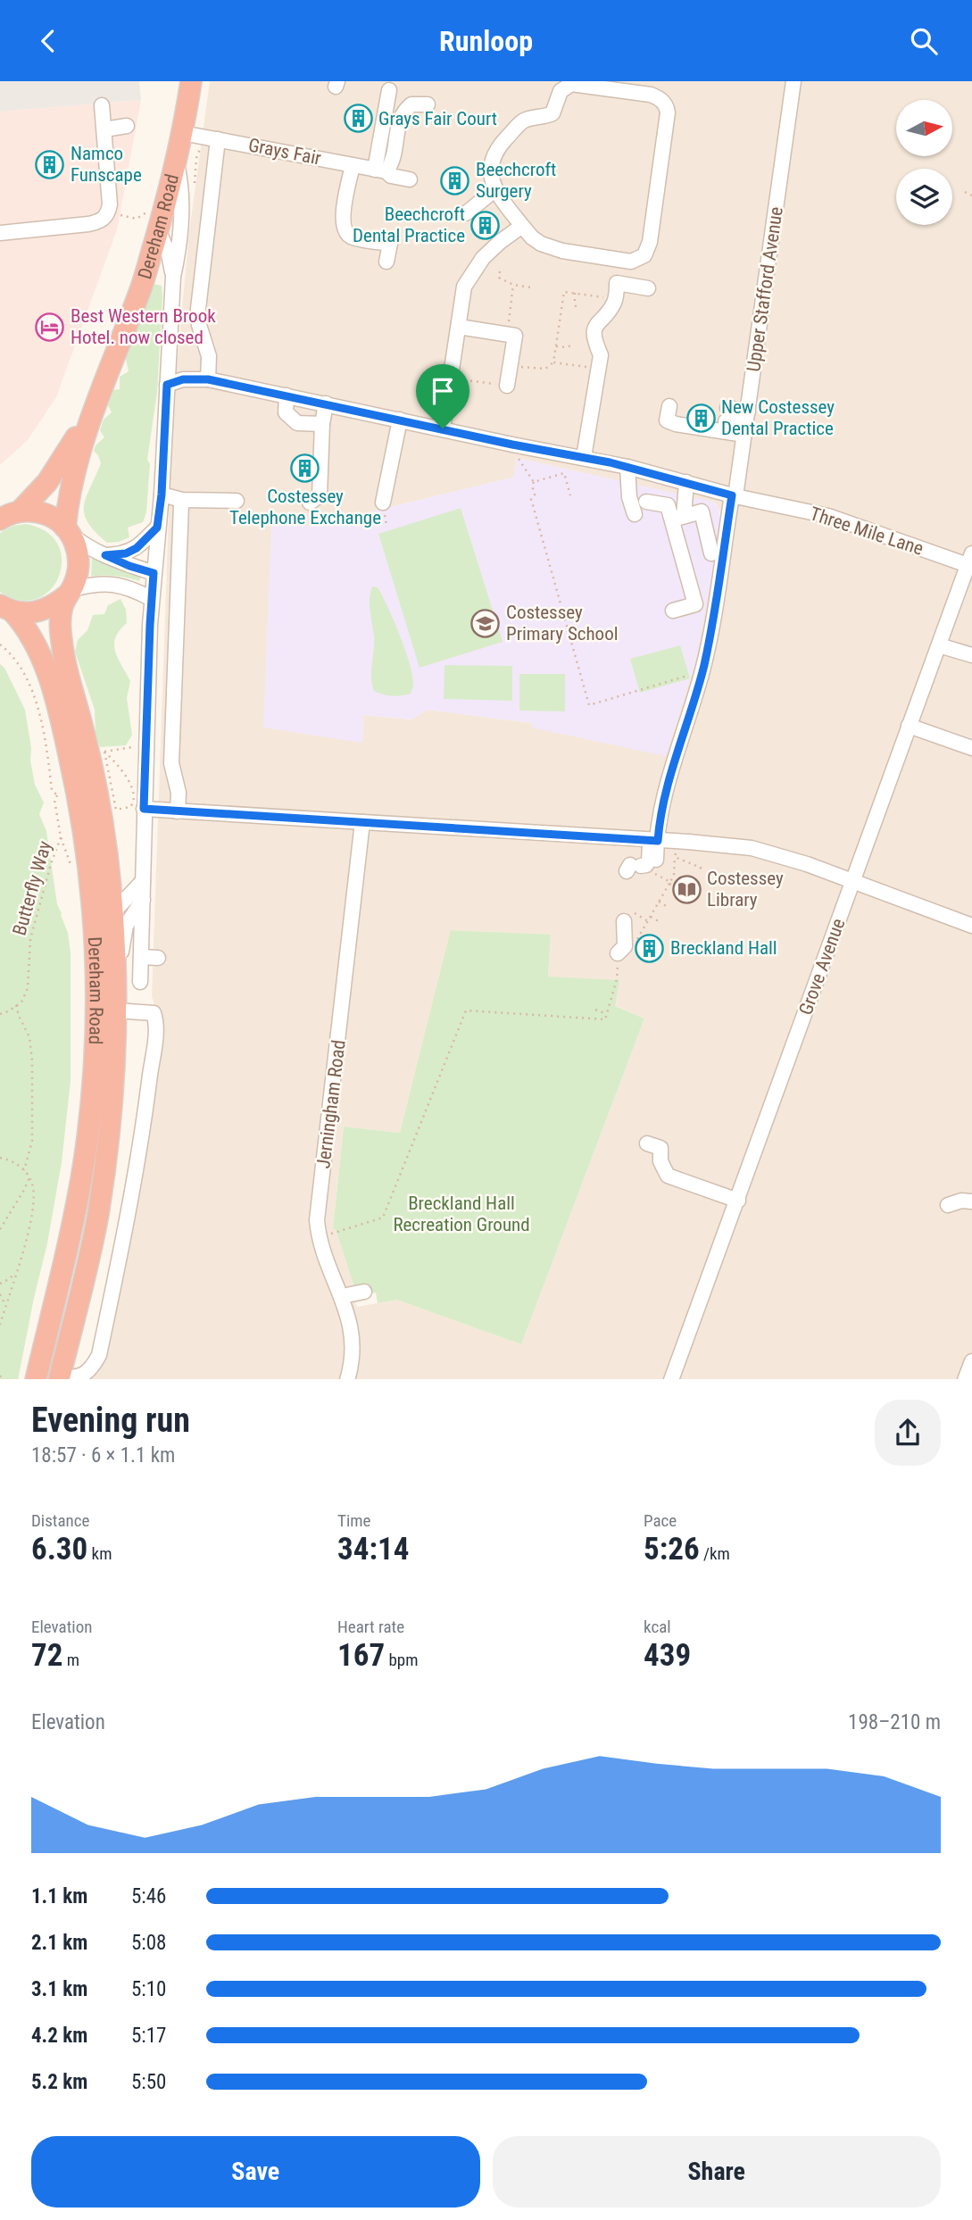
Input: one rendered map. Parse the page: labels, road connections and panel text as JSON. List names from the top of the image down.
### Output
{
  "streets": {
    "highway": ["Dereham Road"],
    "street": [
      "Grays Fair",
      "Upper Stafford Avenue",
      "Three Mile Lane",
      "Grove Avenue",
      "Jerningham Road"
    ],
    "path": ["Butterfly Way"]
  },
  "crossings": [
    ["Grays Fair", "Dereham Road"],
    ["Upper Stafford Avenue", "Three Mile Lane"],
    ["Three Mile Lane", "Grove Avenue"]
  ],
  "parks": ["Breckland Hall Recreation Ground"],
  "places": {
    "building": [
      "Grays Fair Court",
      "Namco Funscape",
      "Beechcroft Surgery",
      "Beechcroft Dental Practice",
      "New Costessey Dental Practice",
      "Costessey Telephone Exchange",
      "Breckland Hall"
    ],
    "hotel": ["Best Western Brook Hotel. now closed"],
    "school or university": ["Costessey Primary School"],
    "library": ["Costessey Library"]
  },
  "north": "right",
  "page": {
    "header": "Runloop",
    "heading": ["Evening run", "18:57 · 6 × 1.1 km"],
    "stats": [
      ["Distance", "6.30 km"],
      ["Time", "34:14"],
      ["Pace", "5:26 /km"],
      ["Elevation", "72 m"],
      ["Heart rate", "167 bpm"],
      ["kcal", "439"]
    ],
    "chart": ["Elevation", "198–210 m"],
    "list": [
      {
        "name": "1.1 km",
        "note": "5:46"
      },
      {
        "name": "2.1 km",
        "note": "5:08"
      },
      {
        "name": "3.1 km",
        "note": "5:10"
      },
      {
        "name": "4.2 km",
        "note": "5:17"
      },
      {
        "name": "5.2 km",
        "note": "5:50"
      }
    ],
    "buttons": ["Save", "Share"]
  }
}
